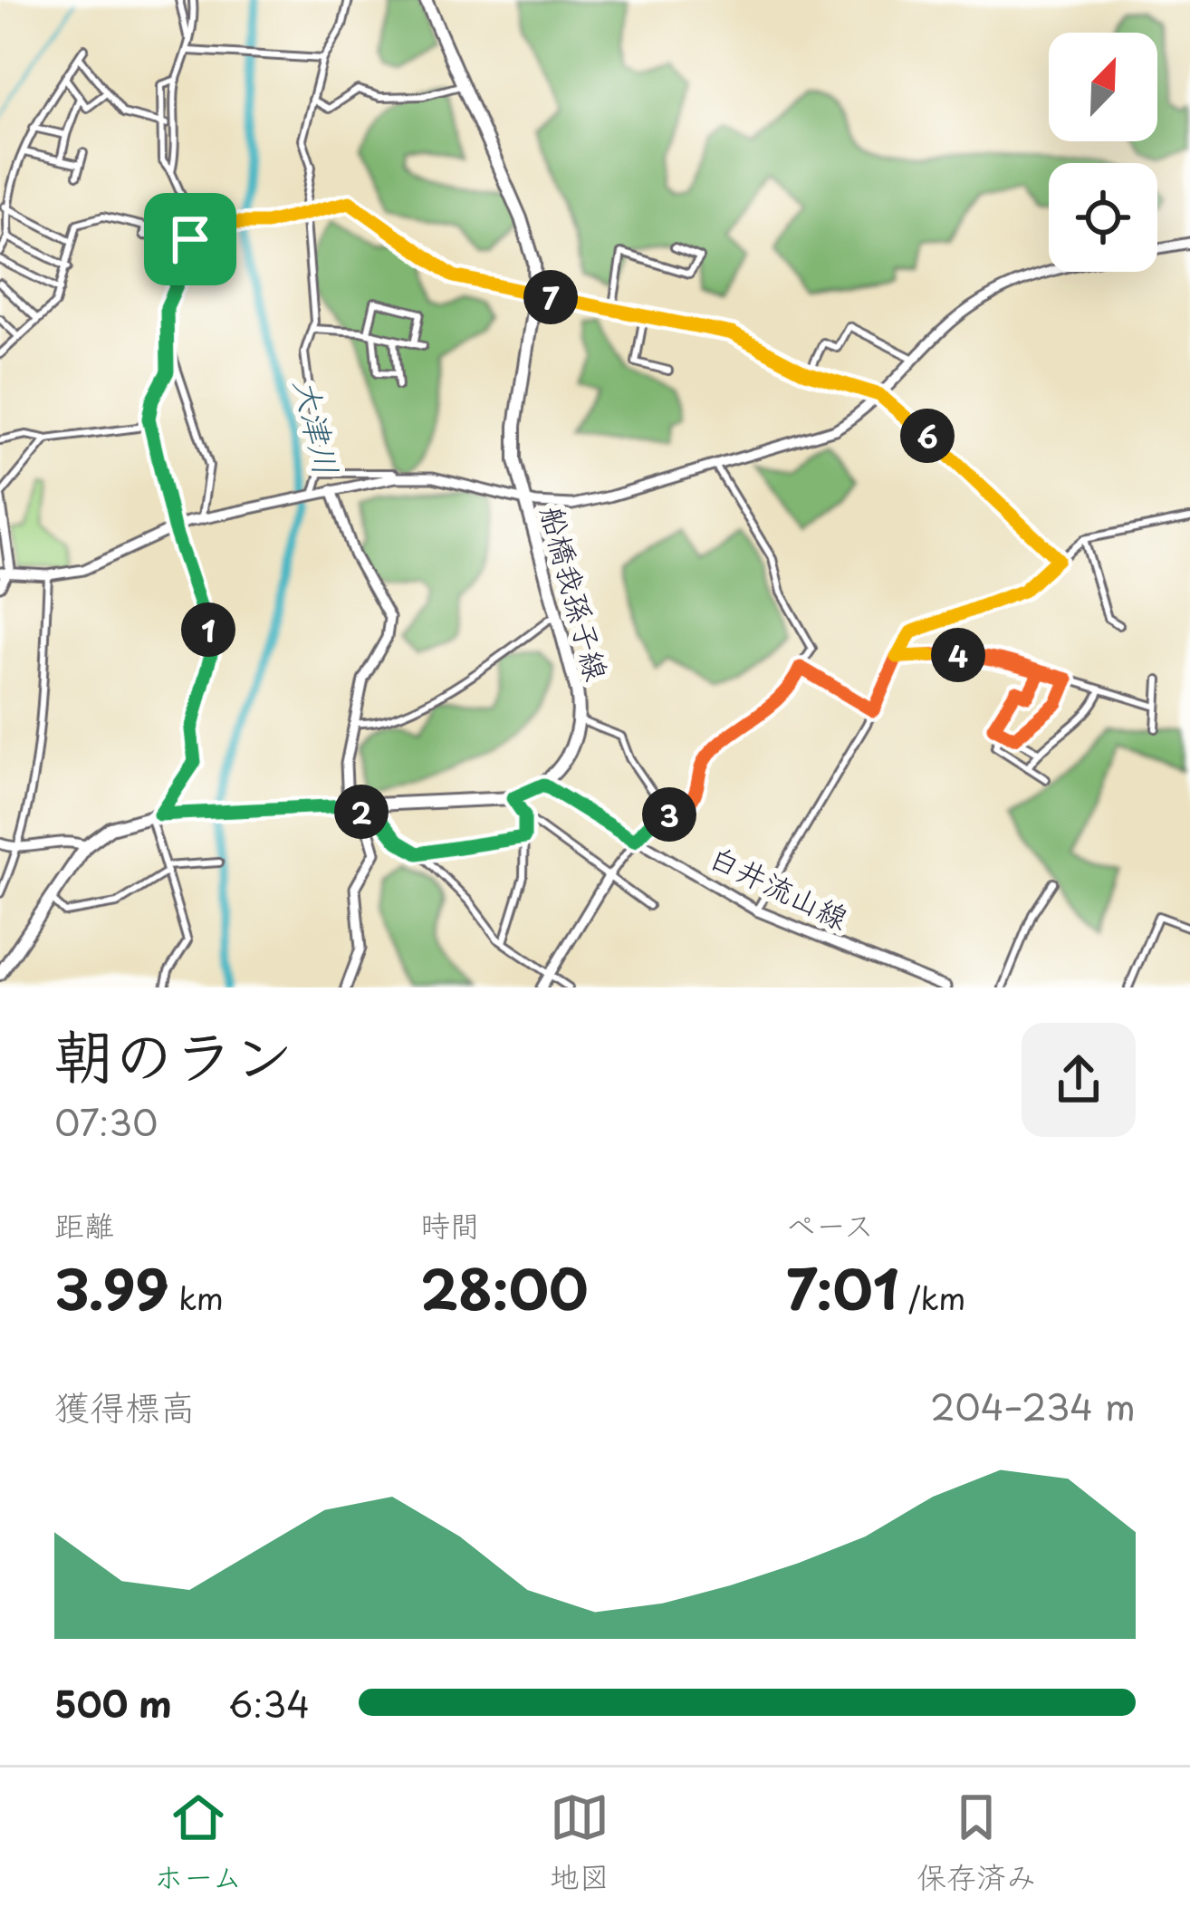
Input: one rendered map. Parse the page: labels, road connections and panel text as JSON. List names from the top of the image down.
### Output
{
  "streets": {
    "main road": ["船橋我孫子線"],
    "street": ["白井流山線"]
  },
  "crossings": [
    ["船橋我孫子線", "白井流山線"]
  ],
  "water": ["大津川"],
  "north": "top right",
  "page": {
    "pins": [
      "7",
      "6",
      "1",
      "4",
      "2",
      "3"
    ],
    "heading": ["朝のラン", "07:30"],
    "stats": [
      ["距離", "3.99 km"],
      ["時間", "28:00"],
      ["ペース", "7:01 /km"]
    ],
    "chart": ["獲得標高", "204–234 m"],
    "list": [
      {
        "name": "500 m",
        "note": "6:34"
      }
    ],
    "tabs": ["ホーム", "地図", "保存済み"]
  }
}
